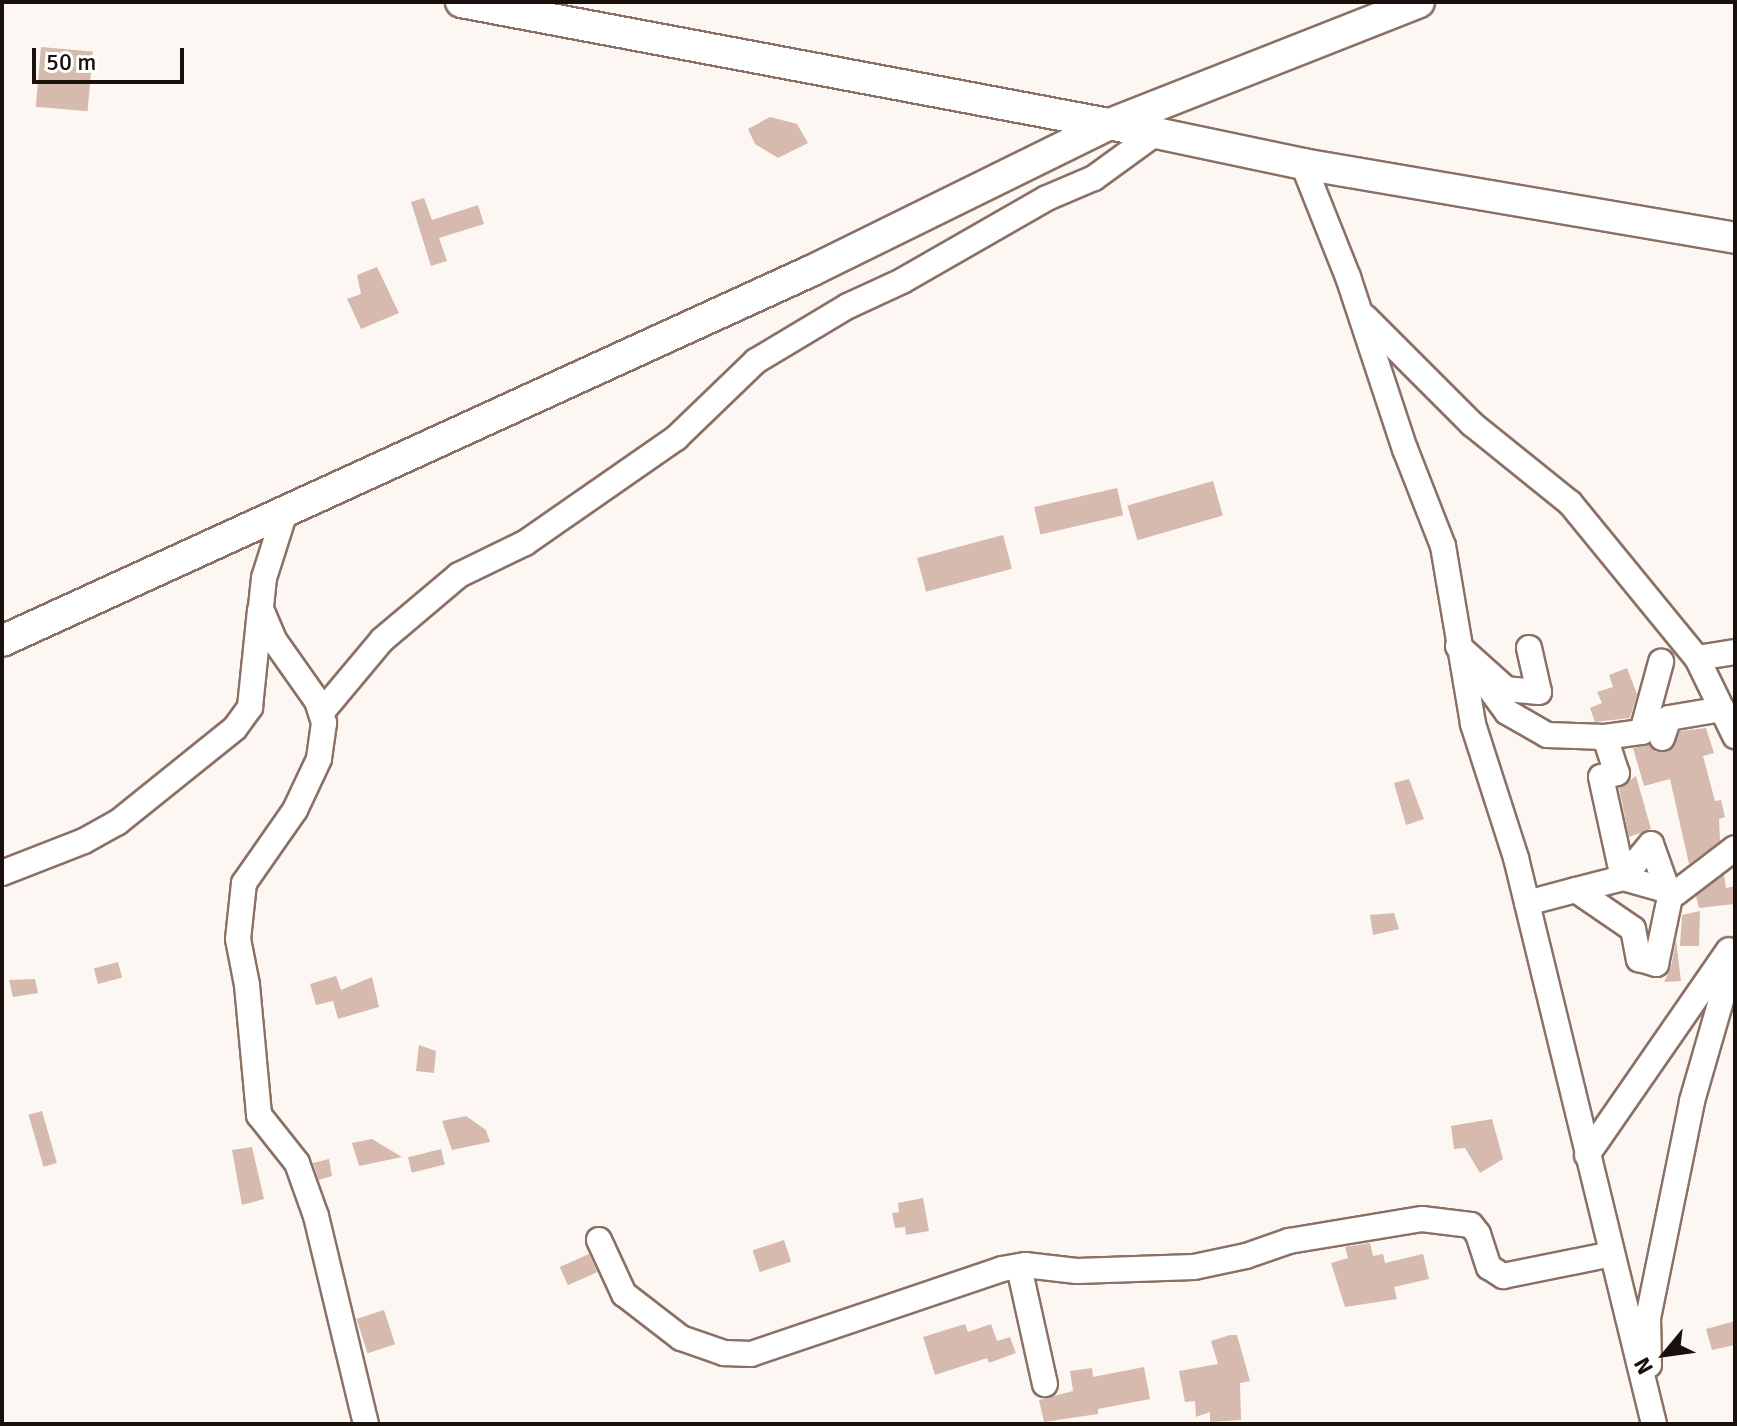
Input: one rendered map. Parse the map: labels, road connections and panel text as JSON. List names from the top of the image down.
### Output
{
  "scale_bar": "50 m",
  "north": "bottom left"
}
